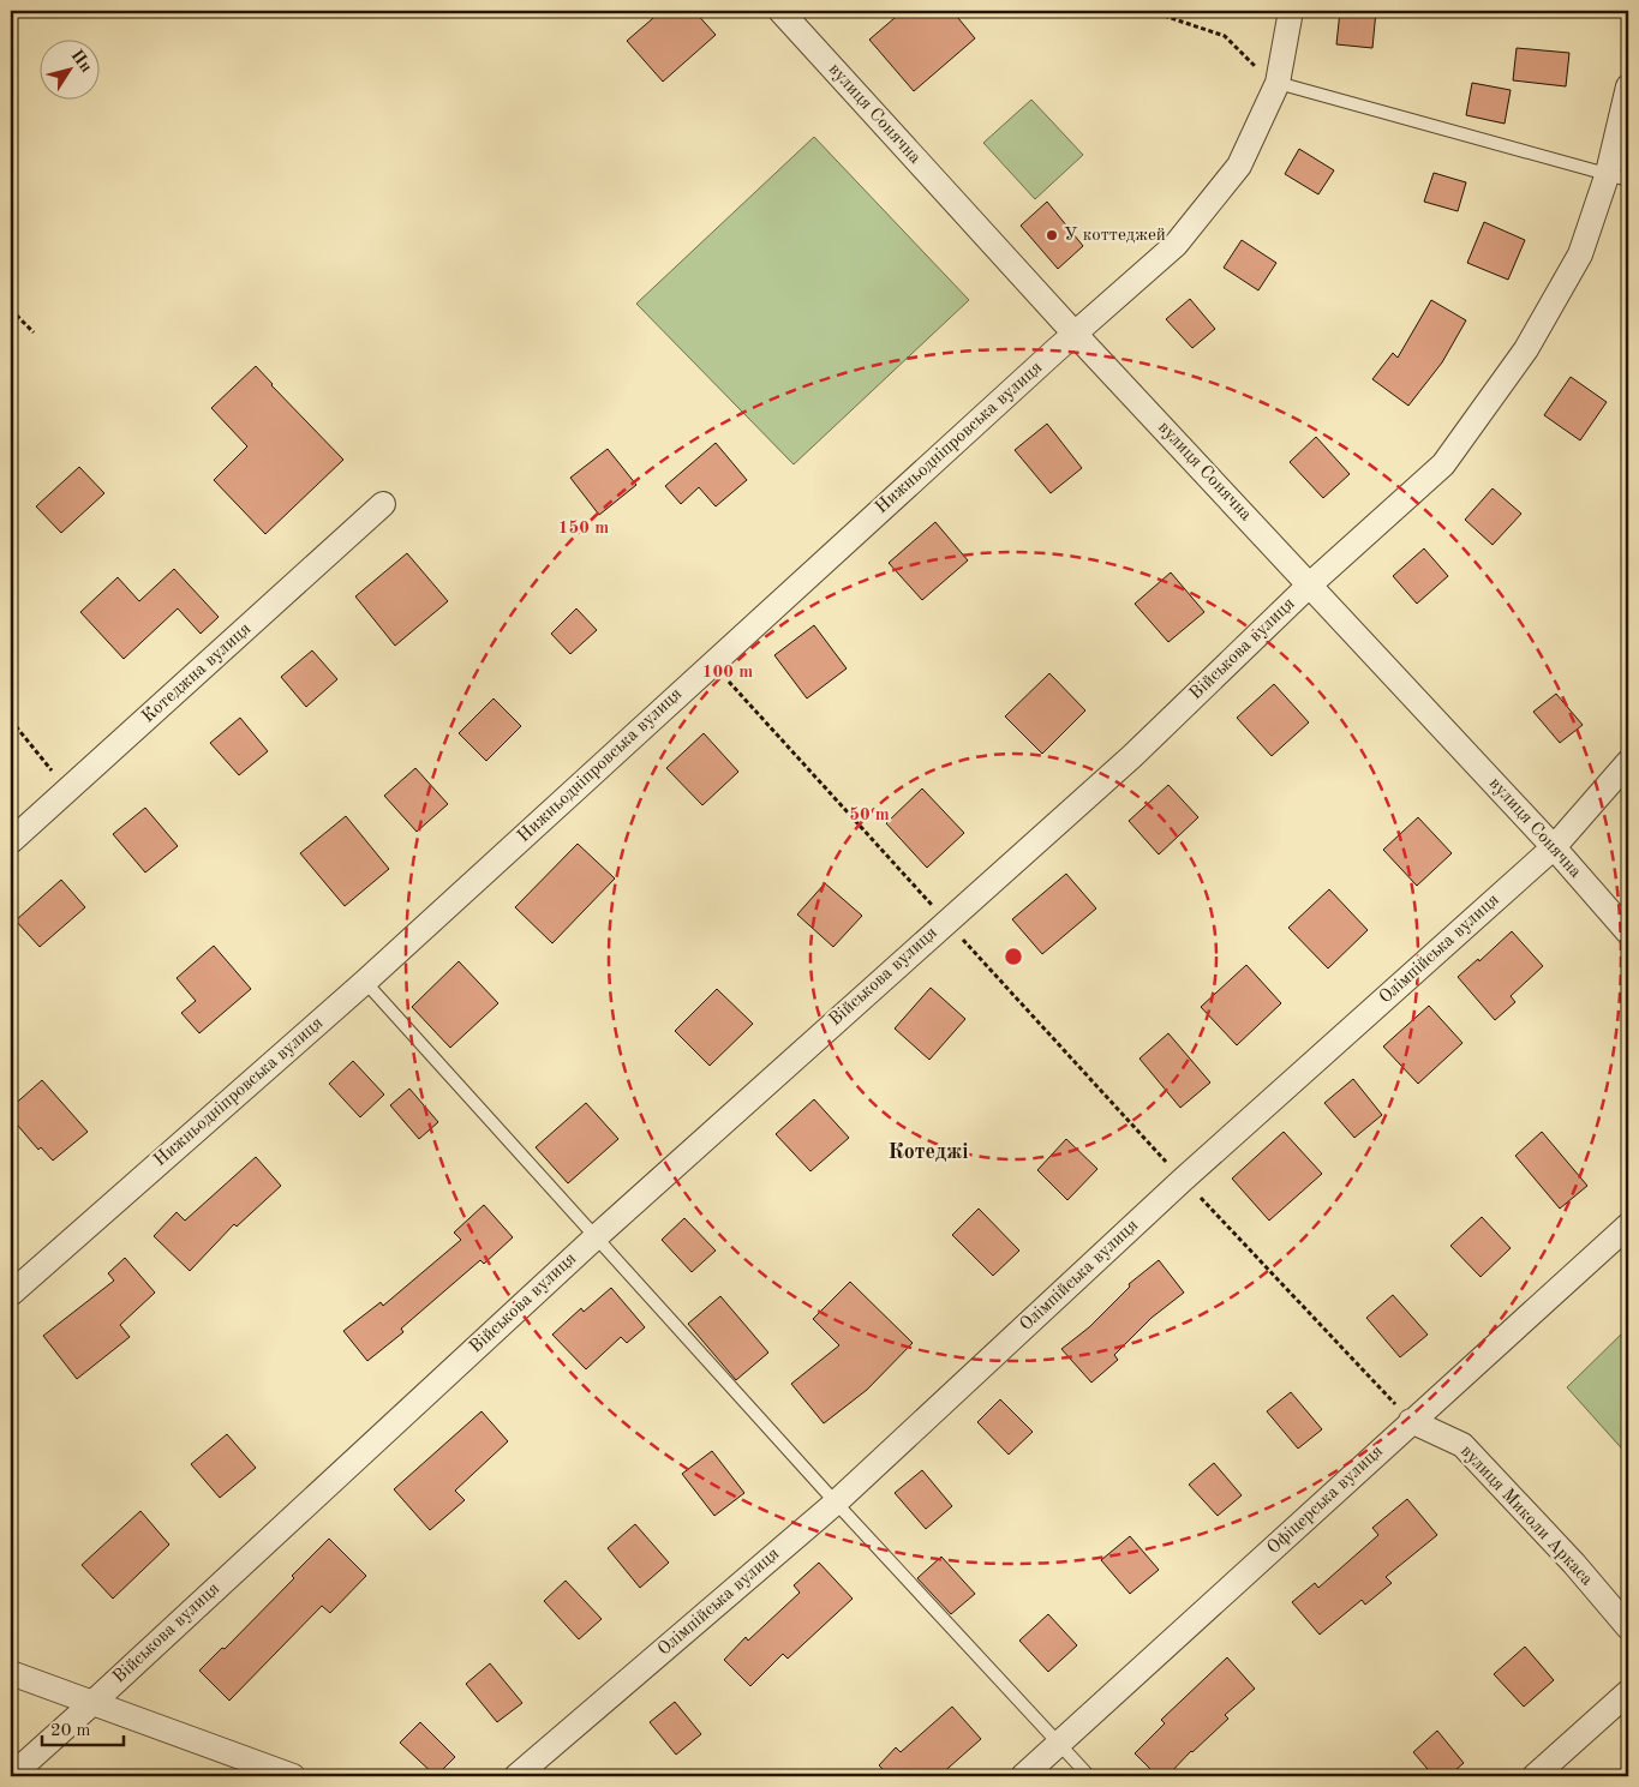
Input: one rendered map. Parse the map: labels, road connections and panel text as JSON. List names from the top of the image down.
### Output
{
  "streets": {
    "street": [
      "вулиця Сонячна",
      "Нижньодніпровська вулиця",
      "Військова вулиця",
      "Котеджна вулиця",
      "Олімпійська вулиця",
      "Офіцерська вулиця",
      "вулиця Миколи Аркаса"
    ]
  },
  "crossings": [
    ["вулиця Сонячна", "Нижньодніпровська вулиця"],
    ["вулиця Сонячна", "Військова вулиця"],
    ["вулиця Сонячна", "Олімпійська вулиця"],
    ["Офіцерська вулиця", "вулиця Миколи Аркаса"]
  ],
  "districts": ["Котеджі"],
  "places": ["У коттеджей"],
  "scale_bar": "20 m",
  "north": "top right",
  "rings": ["150 m", "100 m", "50 m"]
}
